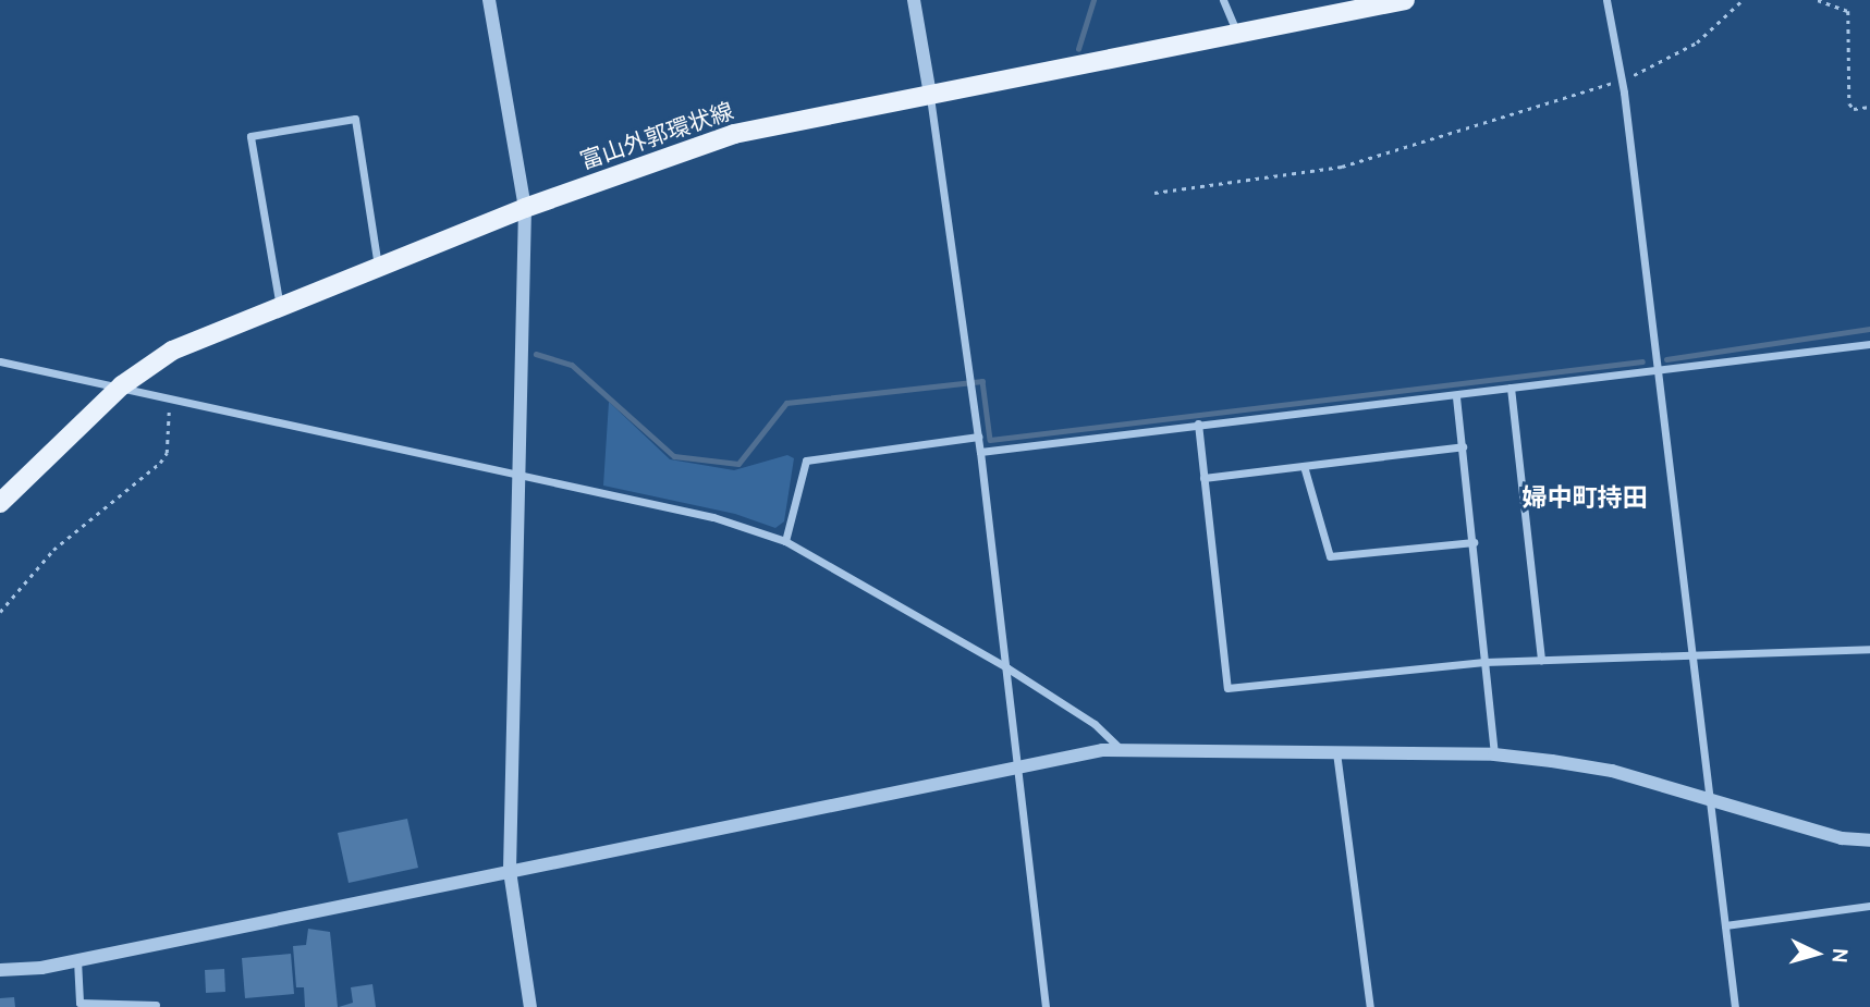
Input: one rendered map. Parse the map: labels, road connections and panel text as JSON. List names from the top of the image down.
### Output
{
  "streets": {
    "main road": ["富山外郭環状線"]
  },
  "districts": ["婦中町持田"],
  "north": "right"
}
